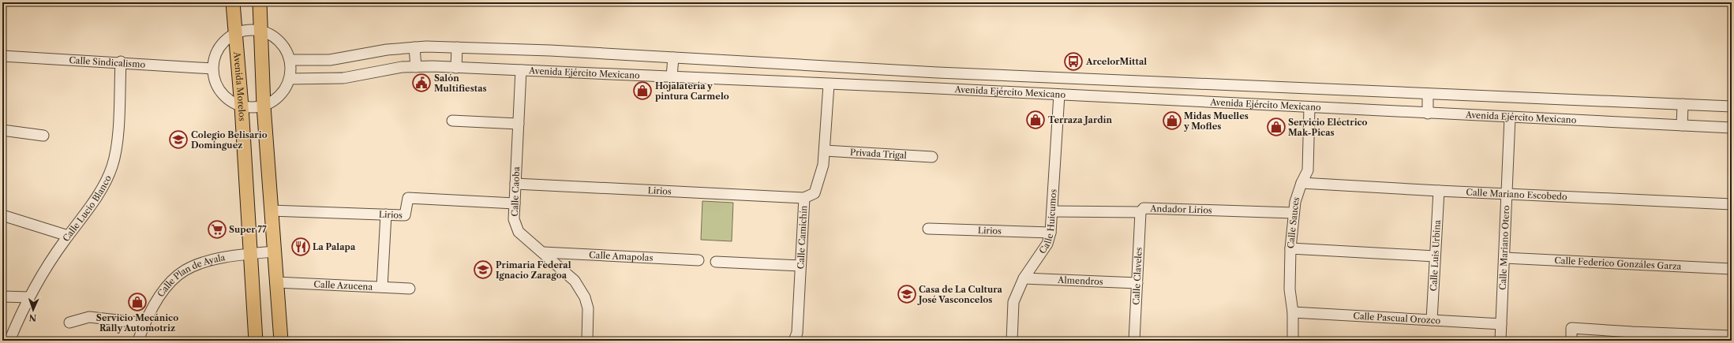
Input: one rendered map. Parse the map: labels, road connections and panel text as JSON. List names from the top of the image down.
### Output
{
  "streets": {
    "main road": ["Avenida Morelos"],
    "street": [
      "Calle Sindicalismo",
      "Avenida Ejército Mexicano",
      "Privada Trigal",
      "Lirios",
      "Calle Caoba",
      "Calle Mariano Escobedo",
      "Calle Lucio Blanco",
      "Andador Lirios",
      "Calle Huicumos",
      "Calle Sauces",
      "Calle Camichín",
      "Calle Mariano Otero",
      "Calle Luis Urbina",
      "Calle Amapolas",
      "Calle Federico Gonzáles Garza",
      "Calle Claveles",
      "Calle Plan de Ayala",
      "Almendros",
      "Calle Azucena",
      "Calle Pascual Orozco"
    ]
  },
  "crossings": [
    ["Calle Sindicalismo", "Calle Lucio Blanco"],
    ["Avenida Ejército Mexicano", "Calle Caoba"],
    ["Avenida Ejército Mexicano", "Calle Huicumos"],
    ["Avenida Ejército Mexicano", "Calle Sauces"],
    ["Avenida Ejército Mexicano", "Calle Camichín"],
    ["Avenida Ejército Mexicano", "Calle Mariano Otero"],
    ["Avenida Morelos", "Calle Plan de Ayala"],
    ["Privada Trigal", "Calle Camichín"],
    ["Lirios", "Calle Caoba"],
    ["Lirios", "Calle Huicumos"],
    ["Lirios", "Calle Camichín"],
    ["Calle Caoba", "Calle Amapolas"],
    ["Calle Mariano Escobedo", "Calle Sauces"],
    ["Calle Mariano Escobedo", "Calle Mariano Otero"],
    ["Calle Mariano Escobedo", "Calle Luis Urbina"],
    ["Andador Lirios", "Calle Huicumos"],
    ["Andador Lirios", "Calle Sauces"],
    ["Andador Lirios", "Calle Claveles"],
    ["Calle Huicumos", "Almendros"],
    ["Calle Sauces", "Calle Pascual Orozco"],
    ["Calle Mariano Otero", "Calle Federico Gonzáles Garza"],
    ["Calle Mariano Otero", "Calle Pascual Orozco"],
    ["Calle Luis Urbina", "Calle Pascual Orozco"],
    ["Calle Claveles", "Almendros"]
  ],
  "places": {
    "bus stop": ["ArcelorMittal"],
    "public building": ["Salón Multifiestas"],
    "shop": [
      "Hojalatería y pintura Carmelo",
      "Terraza Jardín",
      "Midas Muelles y Mofles",
      "Servicio Eléctrico Mak-Picas",
      "Servicio Mecánico Rally Automotriz"
    ],
    "school or university": ["Colegio Belisario Dominguez", "Primaria Federal Ignacio Zaragoa", "Casa de La Cultura José Vasconcelos"],
    "supermarket": ["Super 77"],
    "restaurant": ["La Palapa"]
  },
  "north": "bottom"
}
